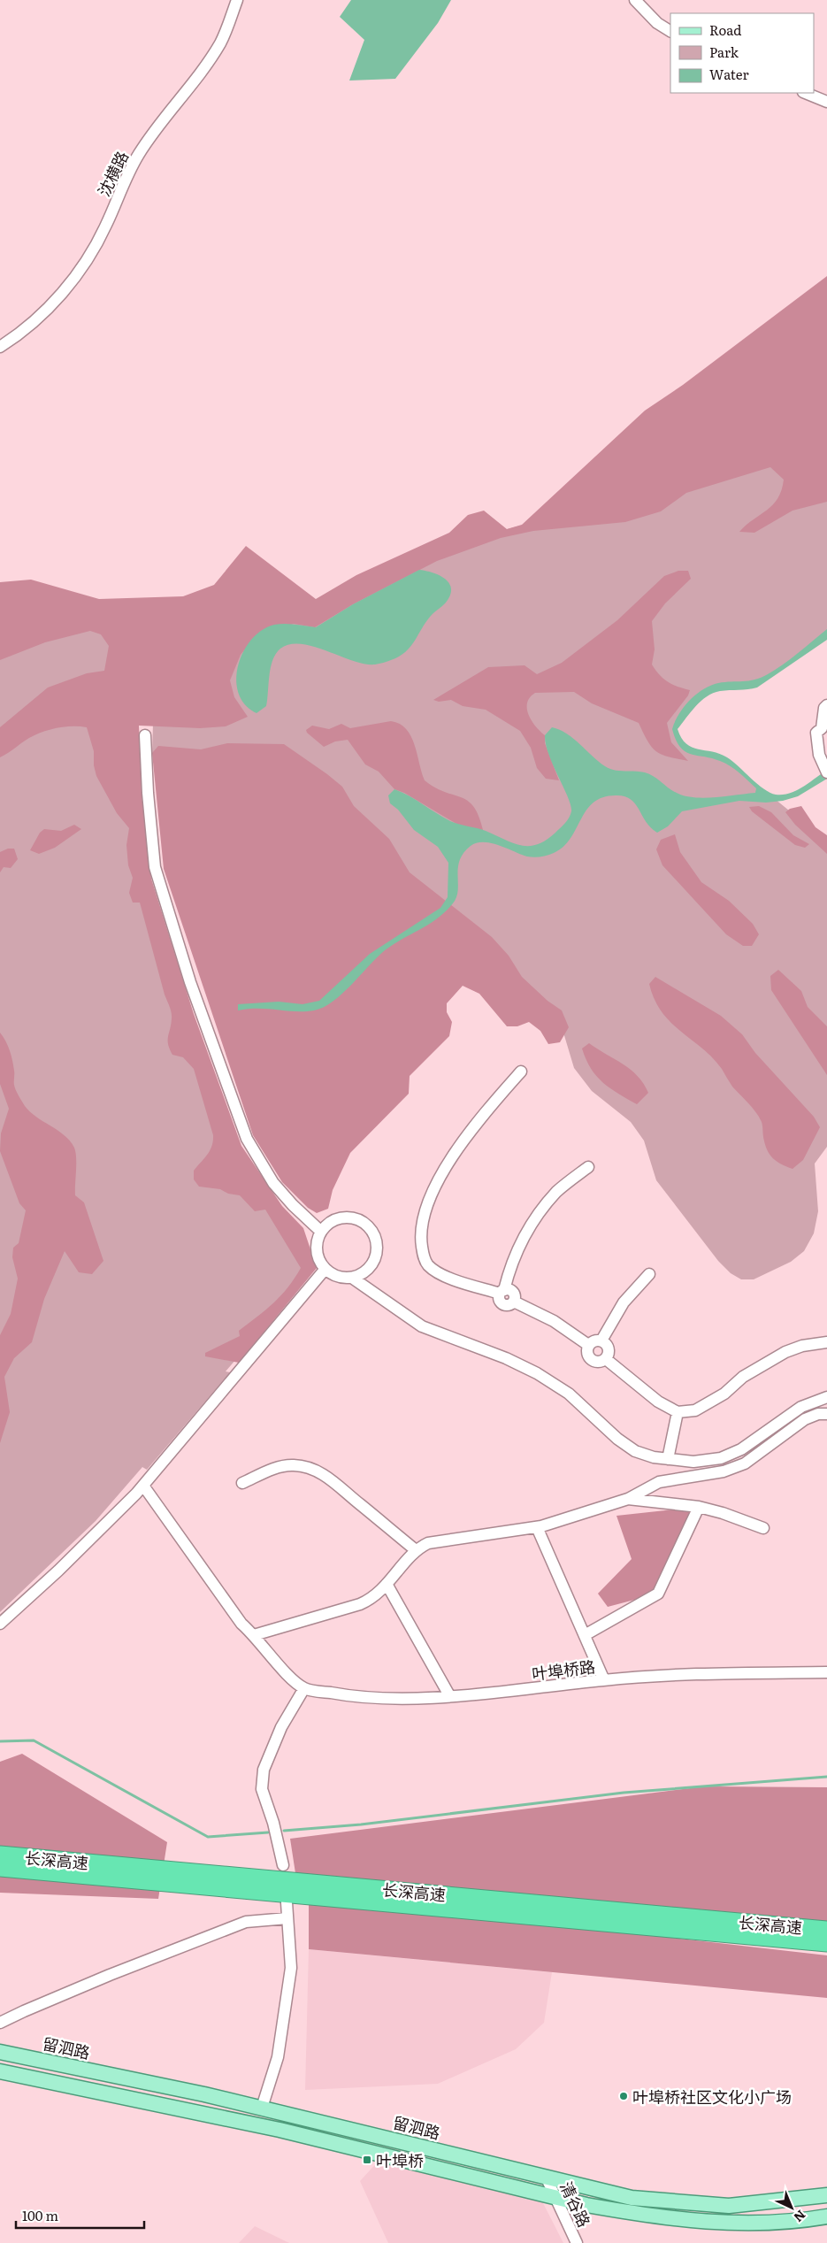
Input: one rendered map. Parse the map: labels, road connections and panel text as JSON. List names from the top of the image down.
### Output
{
  "streets": {
    "highway": ["长深高速"],
    "main road": ["留泗路"],
    "street": ["沈横路", "叶埠桥路", "清谷路"]
  },
  "crossings": [
    ["留泗路", "清谷路"]
  ],
  "places": {
    "other": ["叶埠桥社区文化小广场"],
    "transit": ["叶埠桥"]
  },
  "legend": ["Road", "Park", "Water"],
  "scale_bar": "100 m",
  "north": "bottom right"
}
